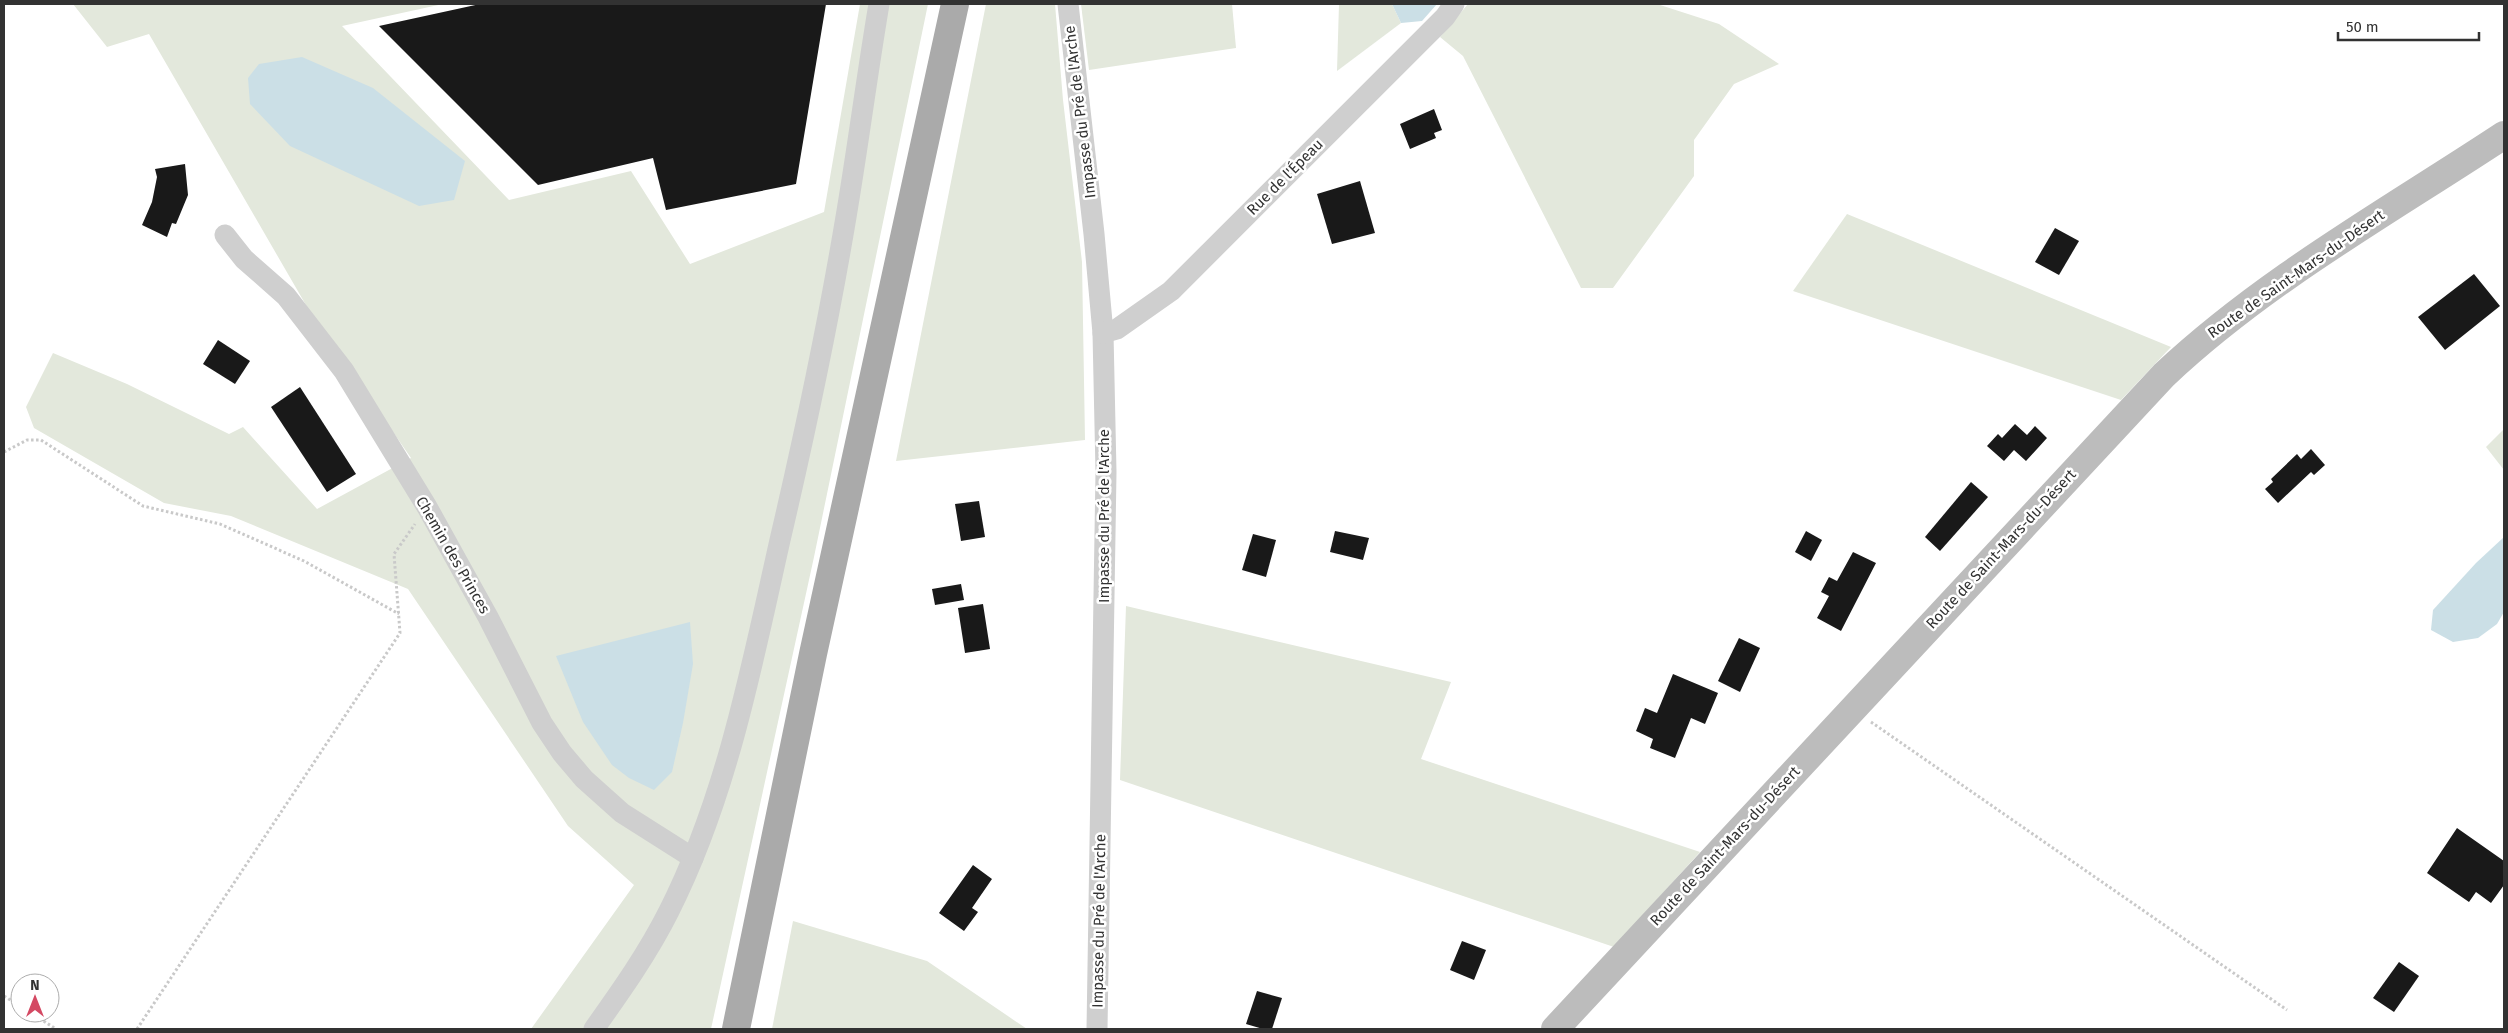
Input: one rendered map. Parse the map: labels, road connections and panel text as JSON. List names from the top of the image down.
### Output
{
  "streets": {
    "main road": ["Route de Saint-Mars-du-Désert"],
    "street": ["Impasse du Pré de l'Arche", "Rue de l'Épeau", "Chemin des Princes"]
  },
  "crossings": [
    ["Impasse du Pré de l'Arche", "Rue de l'Épeau"]
  ],
  "scale_bar": "50 m",
  "north": "top"
}
